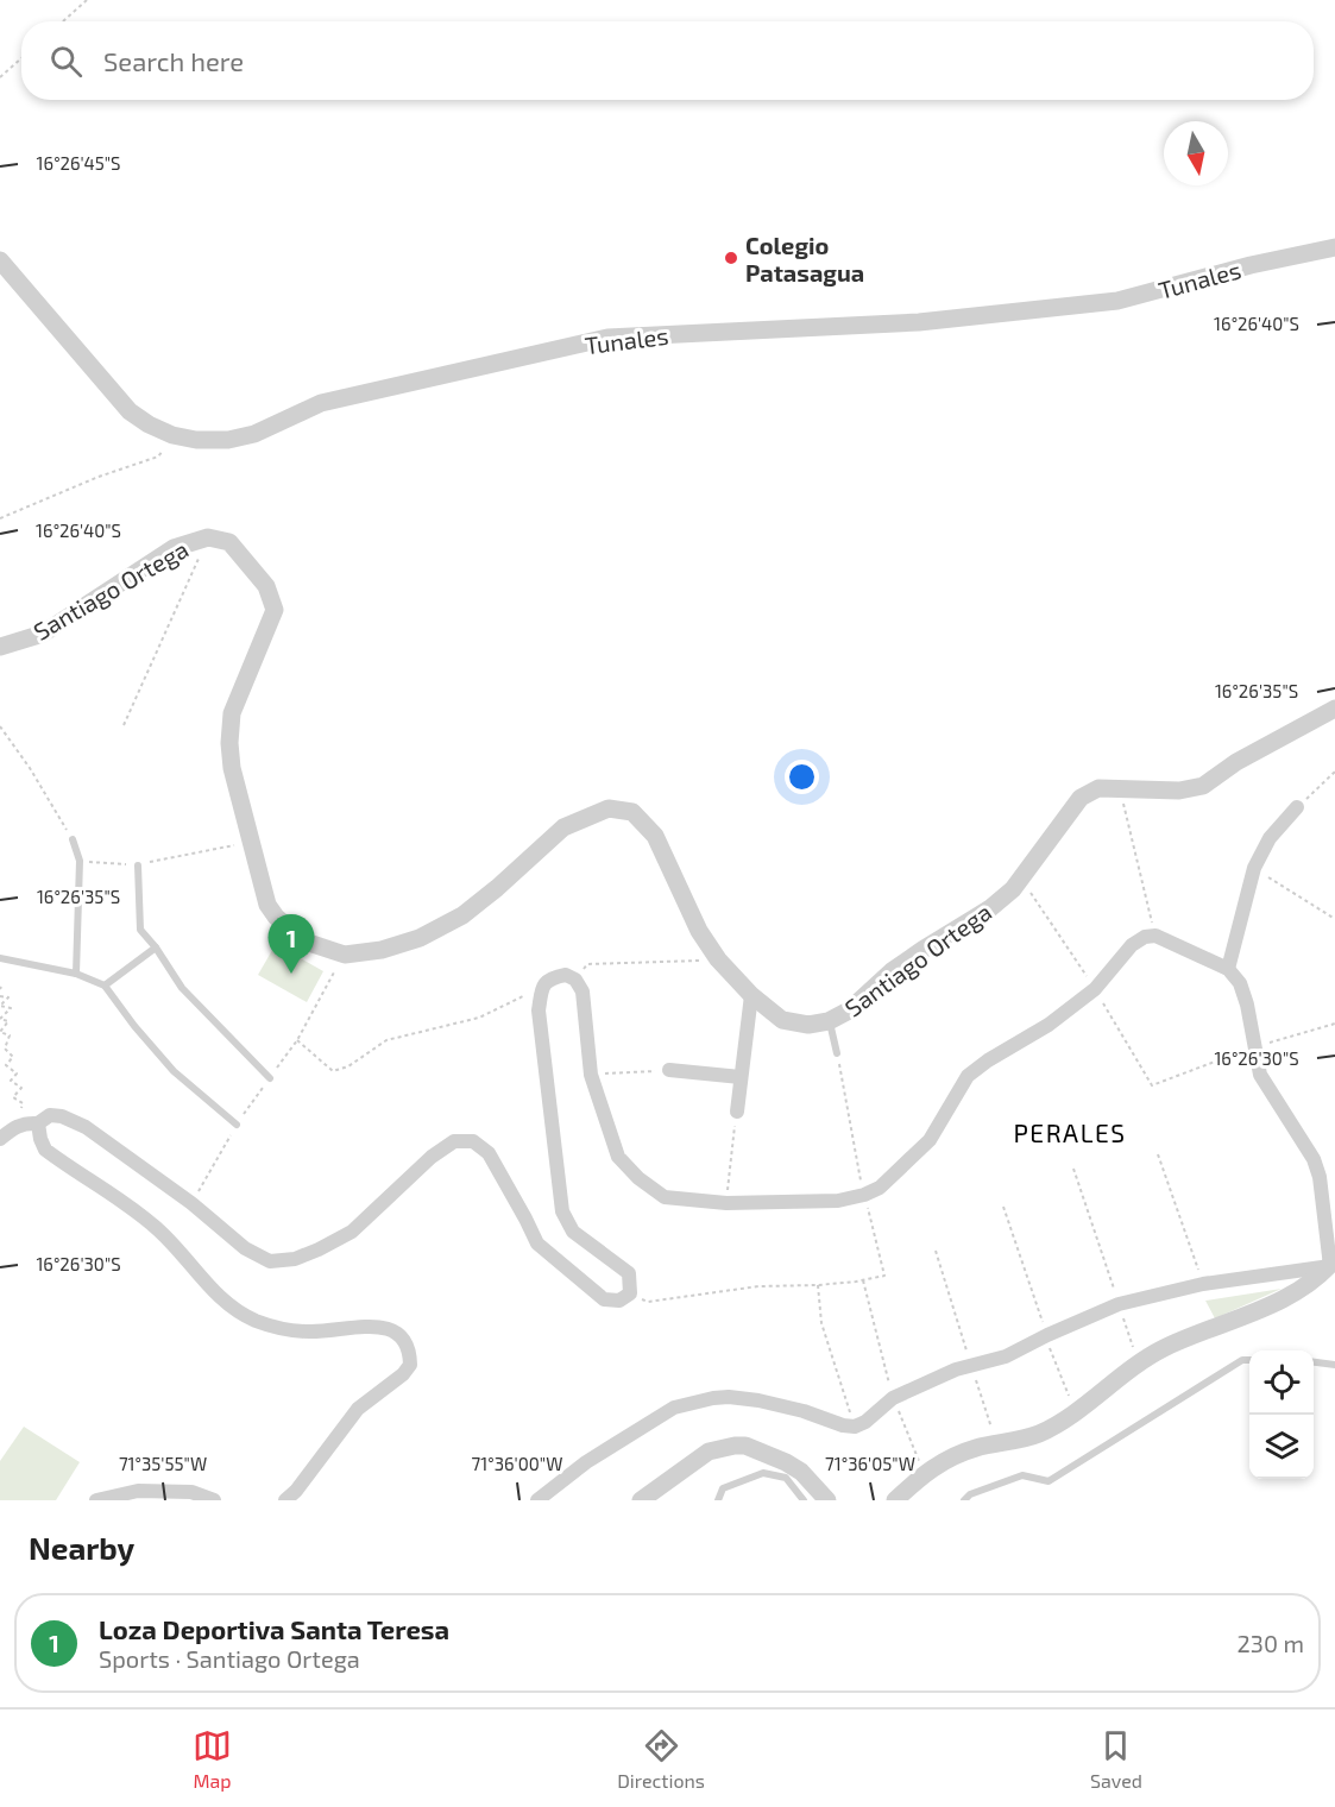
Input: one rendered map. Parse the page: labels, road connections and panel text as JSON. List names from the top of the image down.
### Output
{
  "streets": {
    "street": ["Tunales", "Santiago Ortega"]
  },
  "districts": ["PERALES"],
  "places": ["Colegio Patasagua"],
  "north": "bottom",
  "page": {
    "search": "Search here",
    "pins": "1",
    "heading": "Nearby",
    "list": [
      {
        "mark": "1",
        "name": "Loza Deportiva Santa Teresa",
        "note": "Sports · Santiago Ortega",
        "value": "230 m"
      }
    ],
    "nav": ["Map", "Directions", "Saved"]
  },
  "coordinates": [
    "16°26'45\"S",
    "16°26'40\"S",
    "16°26'35\"S",
    "16°26'30\"S",
    "71°35'55\"W",
    "71°36'00\"W",
    "71°36'05\"W"
  ]
}
